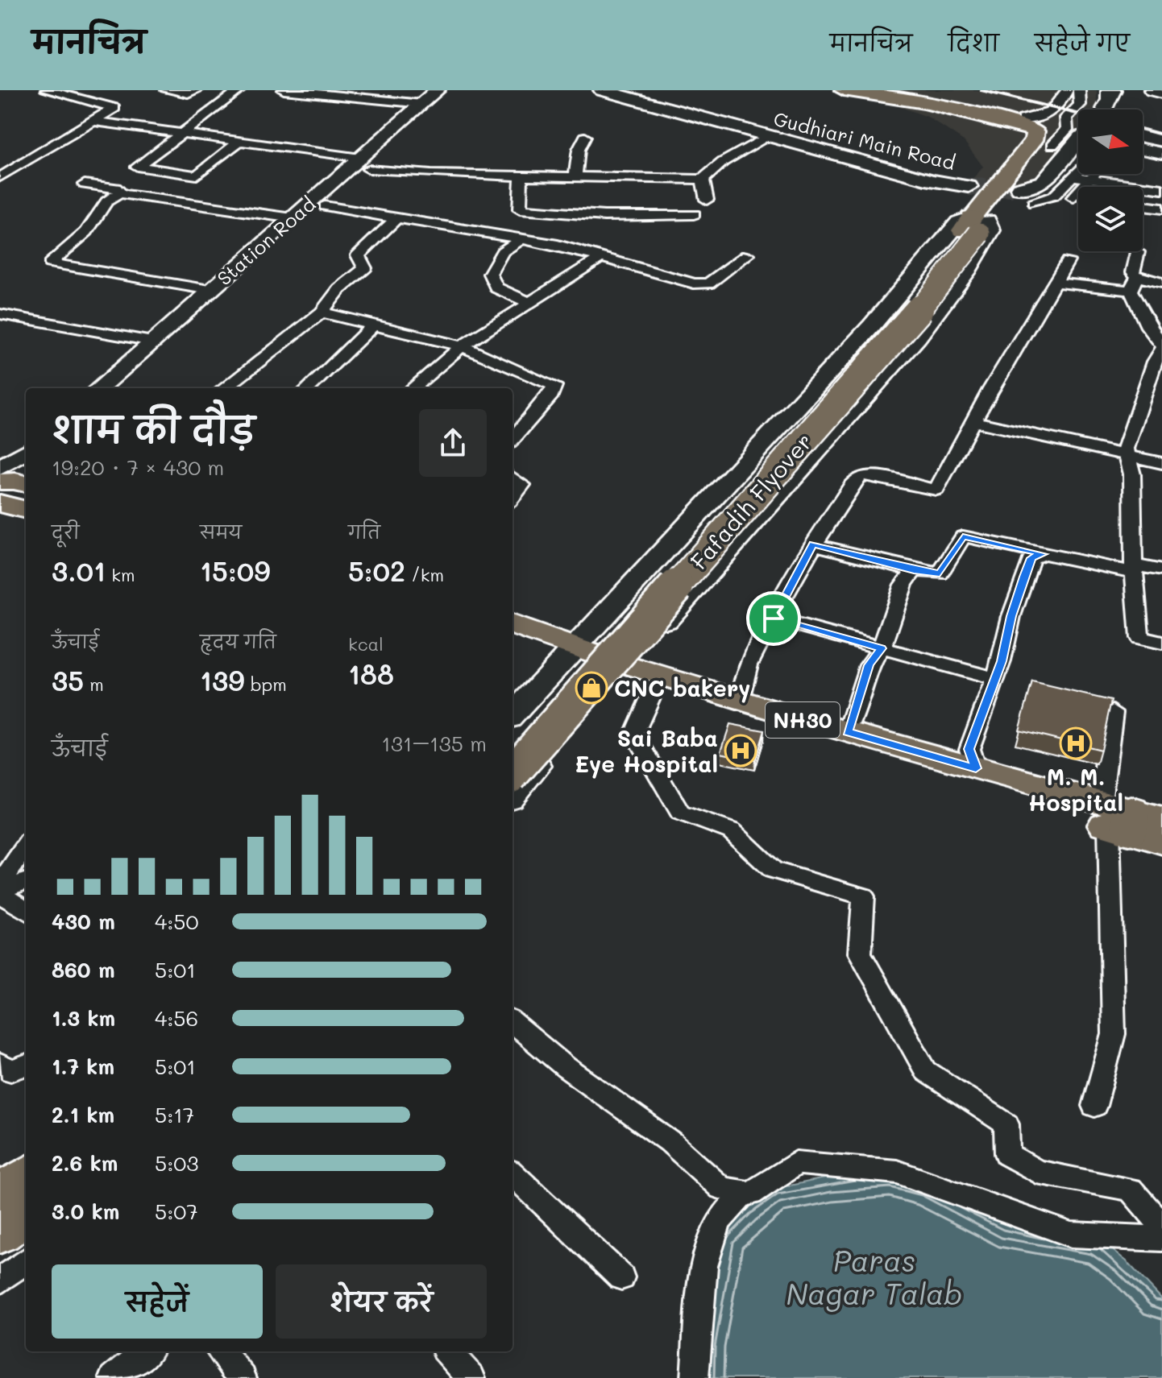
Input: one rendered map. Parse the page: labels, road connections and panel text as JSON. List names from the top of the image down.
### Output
{
  "streets": {
    "highway": ["Fafadih Flyover"],
    "main road": ["NH30"],
    "street": ["Gudhiari Main Road", "Station Road"]
  },
  "water": ["Paras Nagar Talab"],
  "places": {
    "shop": ["CNC bakery"],
    "hospital": ["M. M. Hospital", "Sai Baba Eye Hospital"]
  },
  "north": "right",
  "page": {
    "header": "मानचित्र",
    "nav": ["मानचित्र", "दिशा", "सहेजे गए"],
    "heading": ["शाम की दौड़", "19:20 · 7 × 430 m"],
    "stats": [
      ["दूरी", "3.01 km"],
      ["समय", "15:09"],
      ["गति", "5:02 /km"],
      ["ऊँचाई", "35 m"],
      ["हृदय गति", "139 bpm"],
      ["kcal", "188"]
    ],
    "chart": ["ऊँचाई", "131–135 m"],
    "list": [
      {
        "name": "430 m",
        "note": "4:50"
      },
      {
        "name": "860 m",
        "note": "5:01"
      },
      {
        "name": "1.3 km",
        "note": "4:56"
      },
      {
        "name": "1.7 km",
        "note": "5:01"
      },
      {
        "name": "2.1 km",
        "note": "5:17"
      },
      {
        "name": "2.6 km",
        "note": "5:03"
      },
      {
        "name": "3.0 km",
        "note": "5:07"
      }
    ],
    "buttons": ["सहेजें", "शेयर करें"]
  }
}
